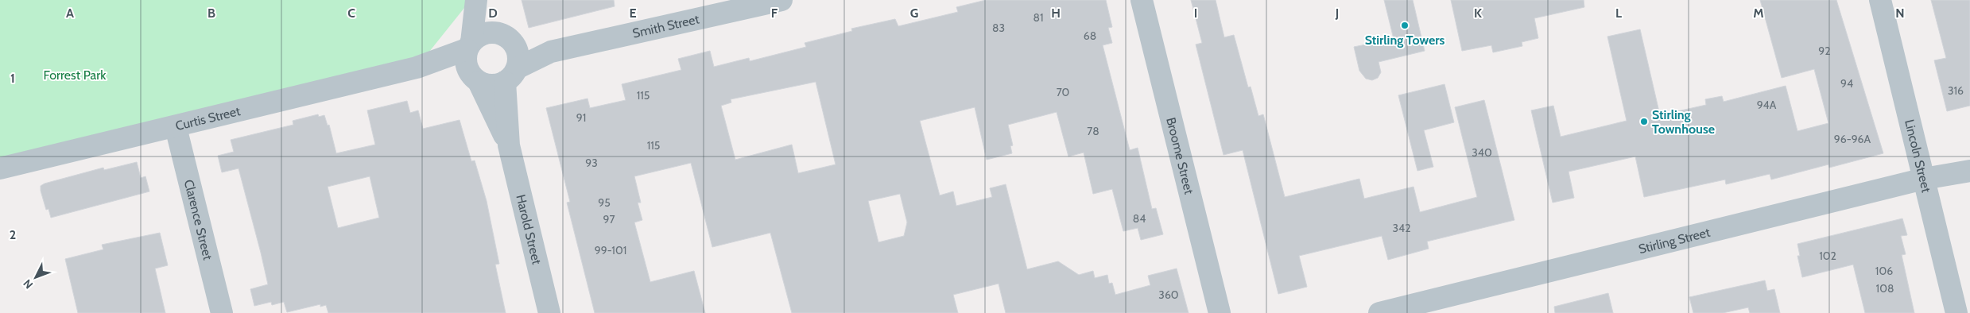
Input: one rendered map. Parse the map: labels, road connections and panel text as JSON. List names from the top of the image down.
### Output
{
  "streets": {
    "street": [
      "Smith Street",
      "Curtis Street",
      "Broome Street",
      "Lincoln Street",
      "Clarence Street",
      "Harold Street",
      "Stirling Street"
    ]
  },
  "crossings": [
    ["Smith Street", "Curtis Street"],
    ["Smith Street", "Harold Street"],
    ["Curtis Street", "Clarence Street"],
    ["Curtis Street", "Harold Street"],
    ["Lincoln Street", "Stirling Street"]
  ],
  "parks": ["Forrest Park"],
  "places": ["Stirling Towers", "Stirling Townhouse"],
  "house_numbers": [
    "81",
    "83",
    "68",
    "92",
    "94",
    "316",
    "70",
    "115",
    "94A",
    "91",
    "78",
    "96-96A",
    "115",
    "340",
    "93",
    "95",
    "84",
    "97",
    "342",
    "99-101",
    "102",
    "106",
    "108",
    "360"
  ],
  "north": "bottom left",
  "grid": {
    "columns": [
      "A",
      "B",
      "C",
      "D",
      "E",
      "F",
      "G",
      "H",
      "I",
      "J",
      "K",
      "L",
      "M",
      "N"
    ],
    "rows": ["1", "2"]
  }
}
